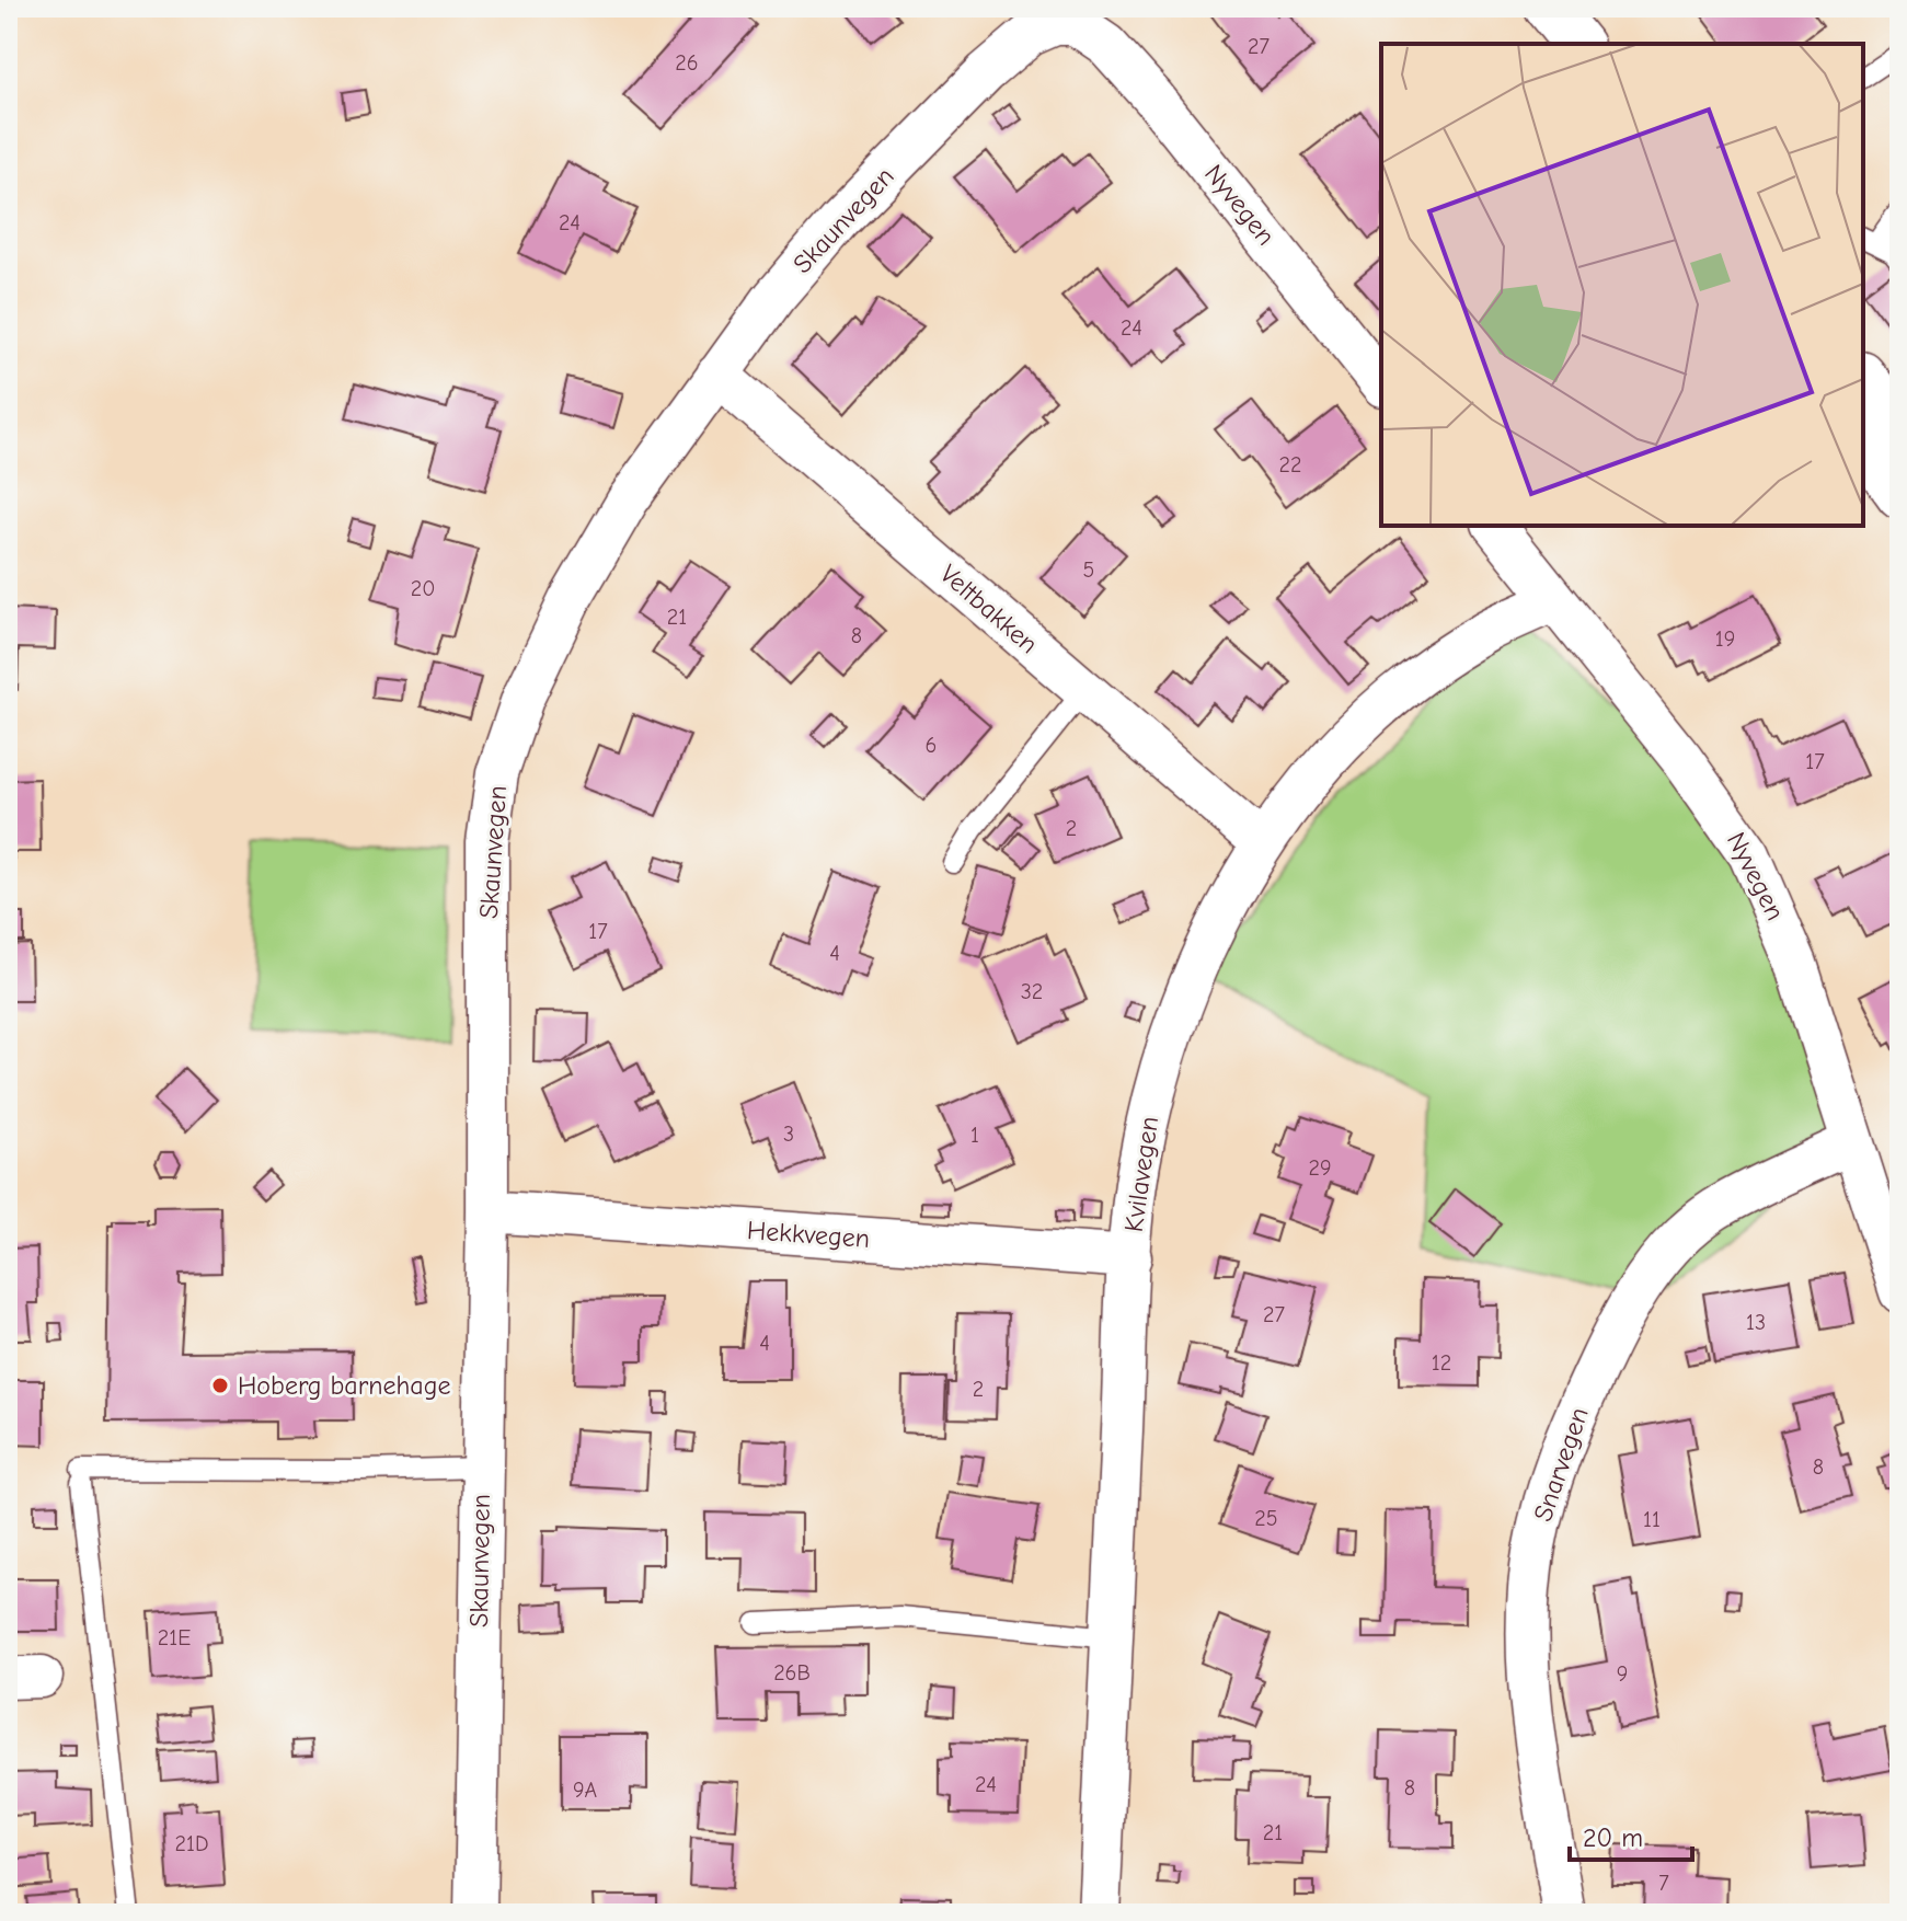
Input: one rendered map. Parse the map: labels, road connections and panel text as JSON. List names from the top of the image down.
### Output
{
  "streets": {
    "street": [
      "Nyvegen",
      "Skaunvegen",
      "Veltbakken",
      "Kvilavegen",
      "Hekkvegen",
      "Snarvegen"
    ]
  },
  "crossings": [
    ["Nyvegen", "Skaunvegen"],
    ["Nyvegen", "Kvilavegen"],
    ["Nyvegen", "Snarvegen"],
    ["Skaunvegen", "Veltbakken"],
    ["Skaunvegen", "Hekkvegen"],
    ["Veltbakken", "Kvilavegen"],
    ["Kvilavegen", "Hekkvegen"]
  ],
  "places": ["Hoberg barnehage"],
  "house_numbers": [
    "27",
    "26",
    "24",
    "24",
    "22",
    "5",
    "20",
    "21",
    "8",
    "19",
    "6",
    "17",
    "2",
    "17",
    "4",
    "32",
    "3",
    "1",
    "29",
    "27",
    "13",
    "4",
    "12",
    "2",
    "8",
    "25",
    "11",
    "21E",
    "26B",
    "9",
    "24",
    "8",
    "9A",
    "21",
    "21D",
    "7"
  ],
  "scale_bar": "20 m"
}
